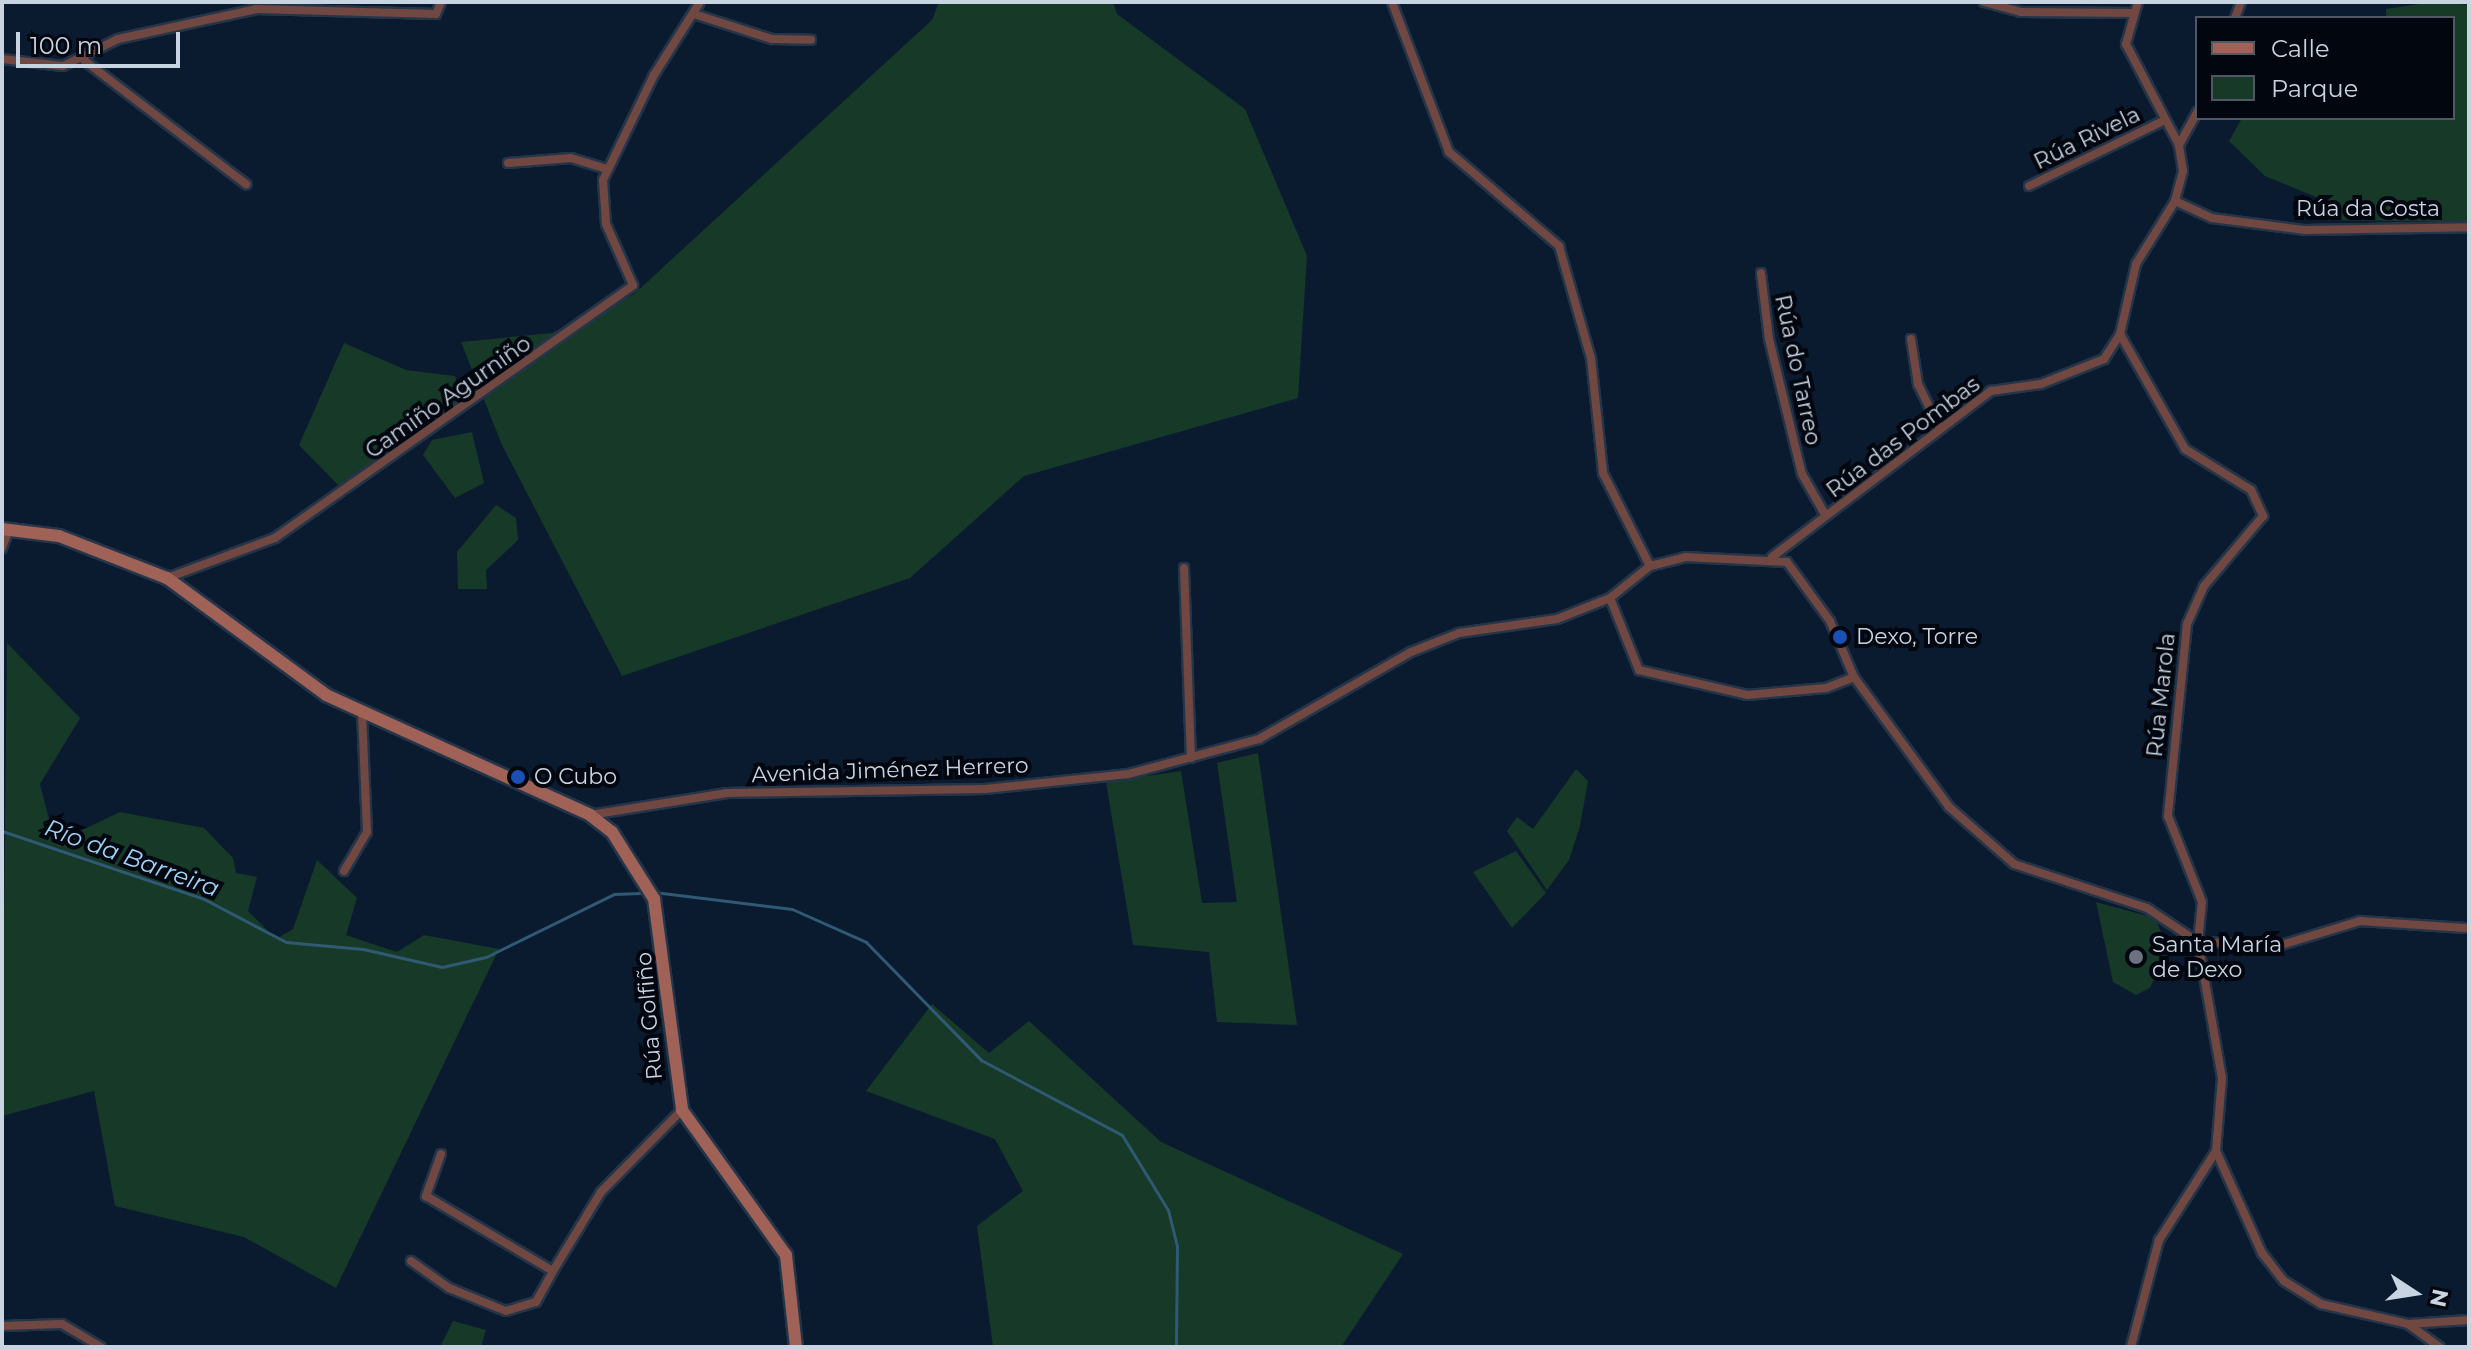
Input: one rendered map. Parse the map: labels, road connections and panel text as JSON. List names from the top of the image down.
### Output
{
  "streets": {
    "main road": ["Rúa Golfiño"],
    "street": [
      "Rúa Rivela",
      "Rúa da Costa",
      "Rúa do Tarreo",
      "Camiño Agurniño",
      "Rúa das Pombas",
      "Rúa Marola",
      "Avenida Jiménez Herrero"
    ]
  },
  "crossings": [
    ["Rúa da Costa", "Rúa das Pombas"],
    ["Rúa do Tarreo", "Rúa das Pombas"],
    ["Camiño Agurniño", "Rúa Golfiño"],
    ["Rúa das Pombas", "Rúa Marola"],
    ["Rúa das Pombas", "Avenida Jiménez Herrero"],
    ["Avenida Jiménez Herrero", "Rúa Golfiño"]
  ],
  "water": ["Río da Barreira"],
  "places": ["Dexo, Torre", "O Cubo", "Santa María de Dexo"],
  "legend": ["Calle", "Parque"],
  "scale_bar": "100 m",
  "north": "right"
}
